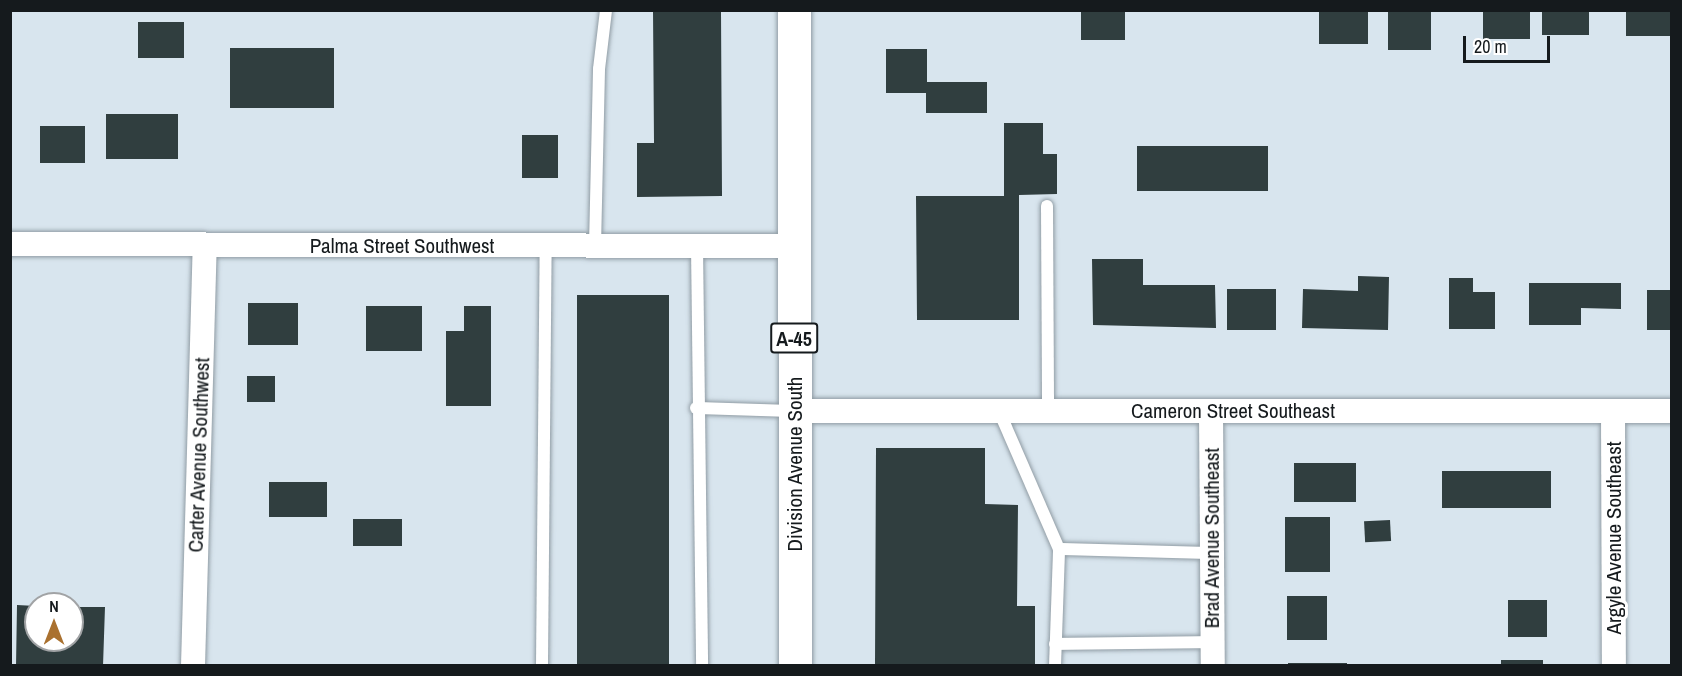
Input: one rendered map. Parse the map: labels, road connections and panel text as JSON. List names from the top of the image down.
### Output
{
  "streets": {
    "main road": ["A-45", "Division Avenue South"],
    "street": [
      "Palma Street Southwest",
      "Cameron Street Southeast",
      "Carter Avenue Southwest",
      "Brad Avenue Southeast",
      "Argyle Avenue Southeast"
    ]
  },
  "crossings": [
    ["Palma Street Southwest", "Carter Avenue Southwest"],
    ["Palma Street Southwest", "Division Avenue South"],
    ["Cameron Street Southeast", "Division Avenue South"],
    ["Cameron Street Southeast", "Brad Avenue Southeast"],
    ["Cameron Street Southeast", "Argyle Avenue Southeast"]
  ],
  "scale_bar": "20 m",
  "north": "top"
}
